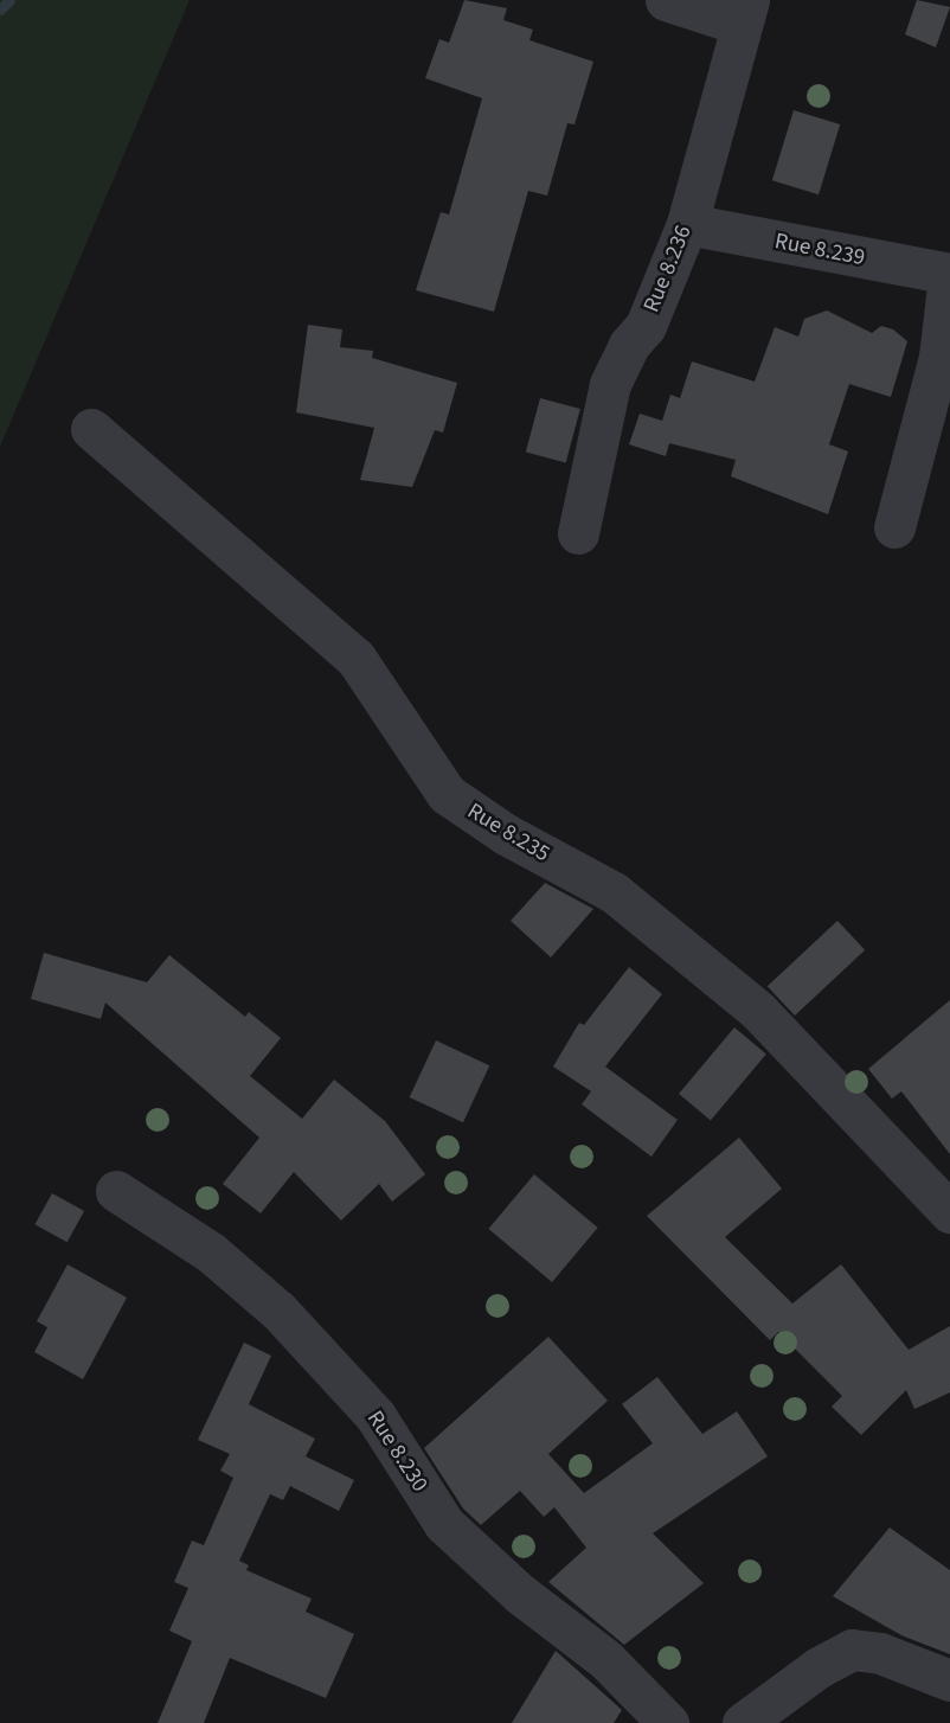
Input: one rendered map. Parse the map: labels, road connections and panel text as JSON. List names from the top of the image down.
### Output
{
  "streets": {
    "street": [
      "Rue 8.239",
      "Rue 8.236",
      "Rue 8.235",
      "Rue 8.230"
    ]
  },
  "crossings": [
    ["Rue 8.239", "Rue 8.236"]
  ]
}
